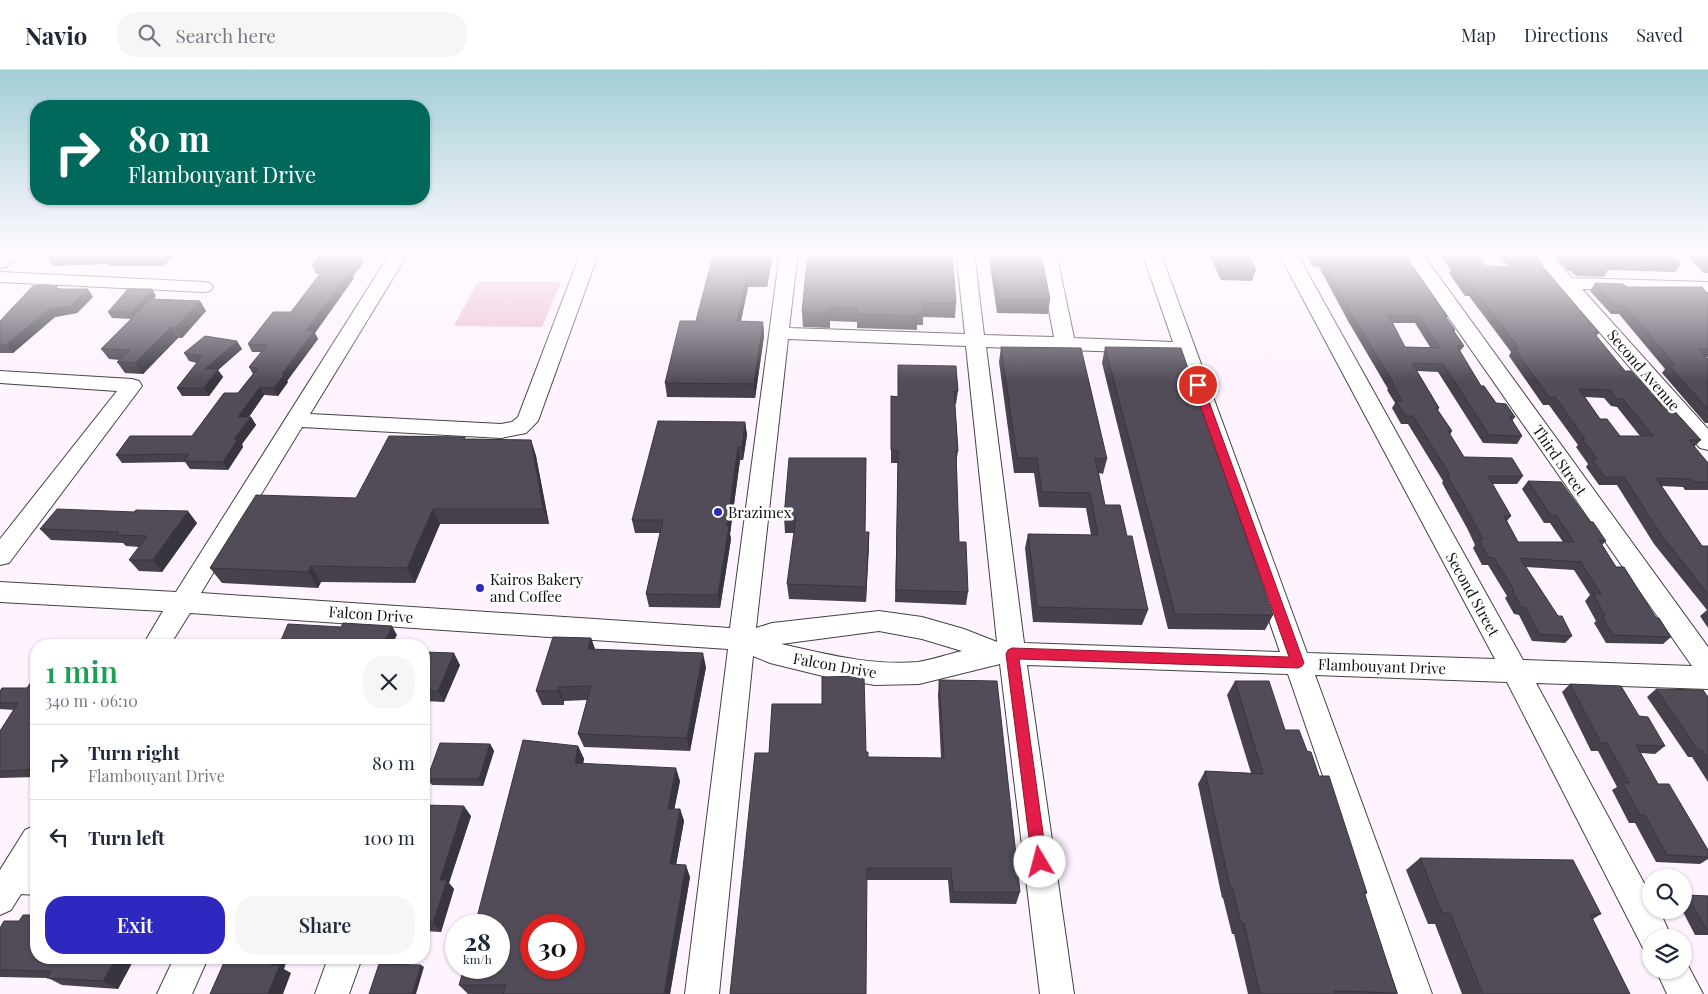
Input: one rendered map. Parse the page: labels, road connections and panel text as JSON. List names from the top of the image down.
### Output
{
  "streets": {
    "street": [
      "Second Avenue",
      "Third Street",
      "Second Street",
      "Falcon Drive",
      "Flambouyant Drive"
    ]
  },
  "crossings": [
    ["Second Street", "Flambouyant Drive"],
    ["Falcon Drive", "Flambouyant Drive"]
  ],
  "places": ["Brazimex", "Kairos Bakery and Coffee"],
  "page": {
    "header": "Navio",
    "search": "Search here",
    "nav": ["Map", "Directions", "Saved"],
    "turn": ["80 m", "Flambouyant Drive"],
    "heading": ["1 min", "340 m · 06:10"],
    "list": [
      {
        "name": "Turn right",
        "note": "Flambouyant Drive",
        "value": "80 m"
      },
      {
        "name": "Turn left",
        "value": "100 m"
      }
    ],
    "buttons": ["Exit", "Share"],
    "speed": "28 km/h",
    "limit": "30"
  }
}
